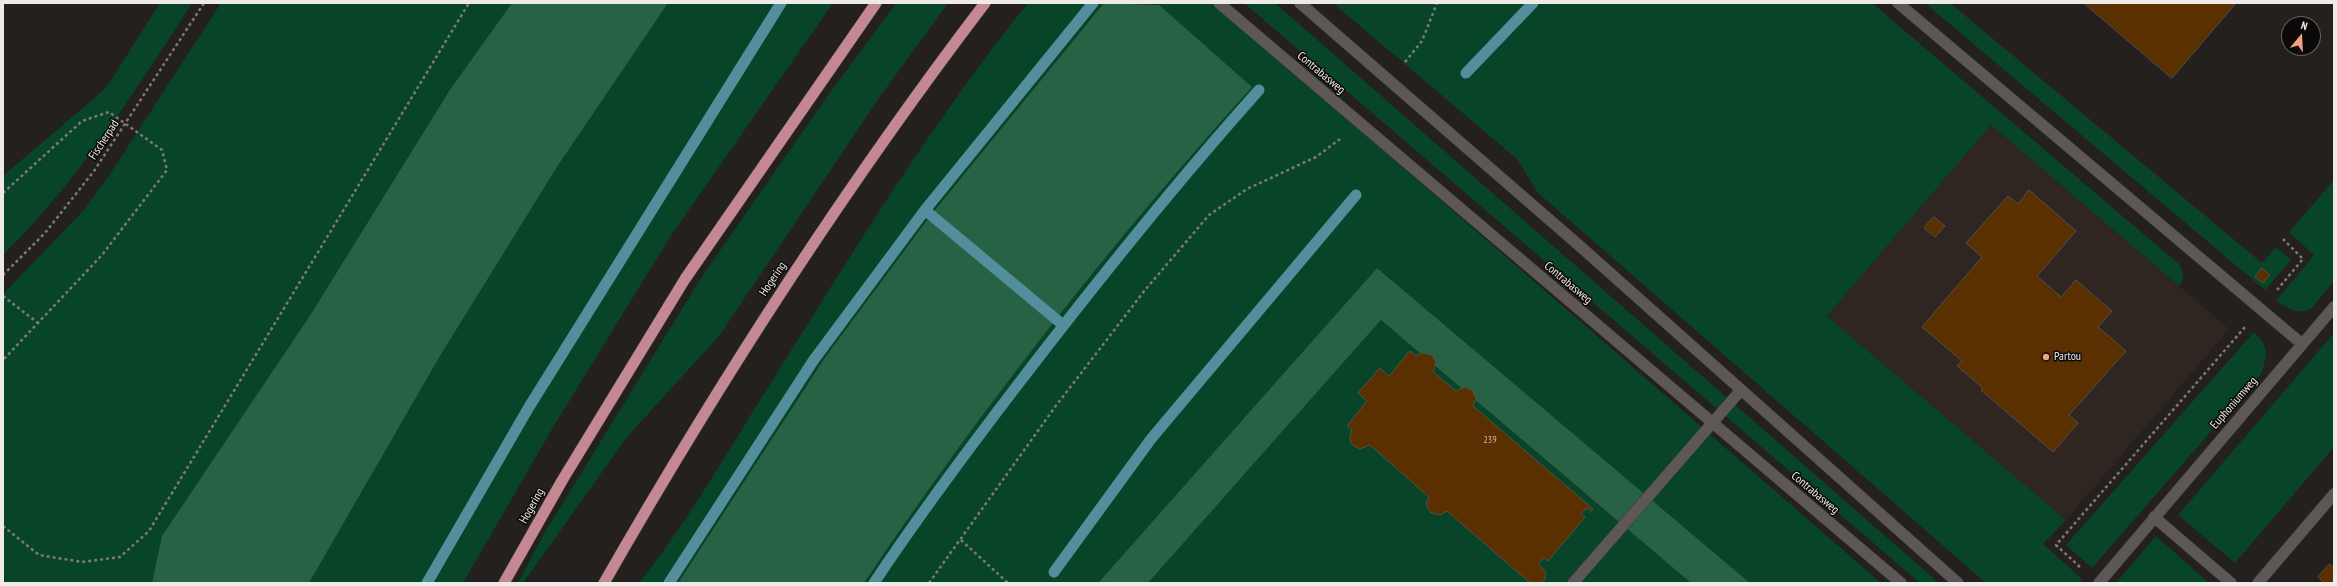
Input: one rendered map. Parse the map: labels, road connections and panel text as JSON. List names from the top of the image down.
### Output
{
  "streets": {
    "highway": ["Hogering"],
    "street": ["Contrabasweg", "Euphoniumweg"],
    "path": ["Fischerpad"]
  },
  "places": ["Partou"],
  "house_numbers": ["239"],
  "north": "top"
}
